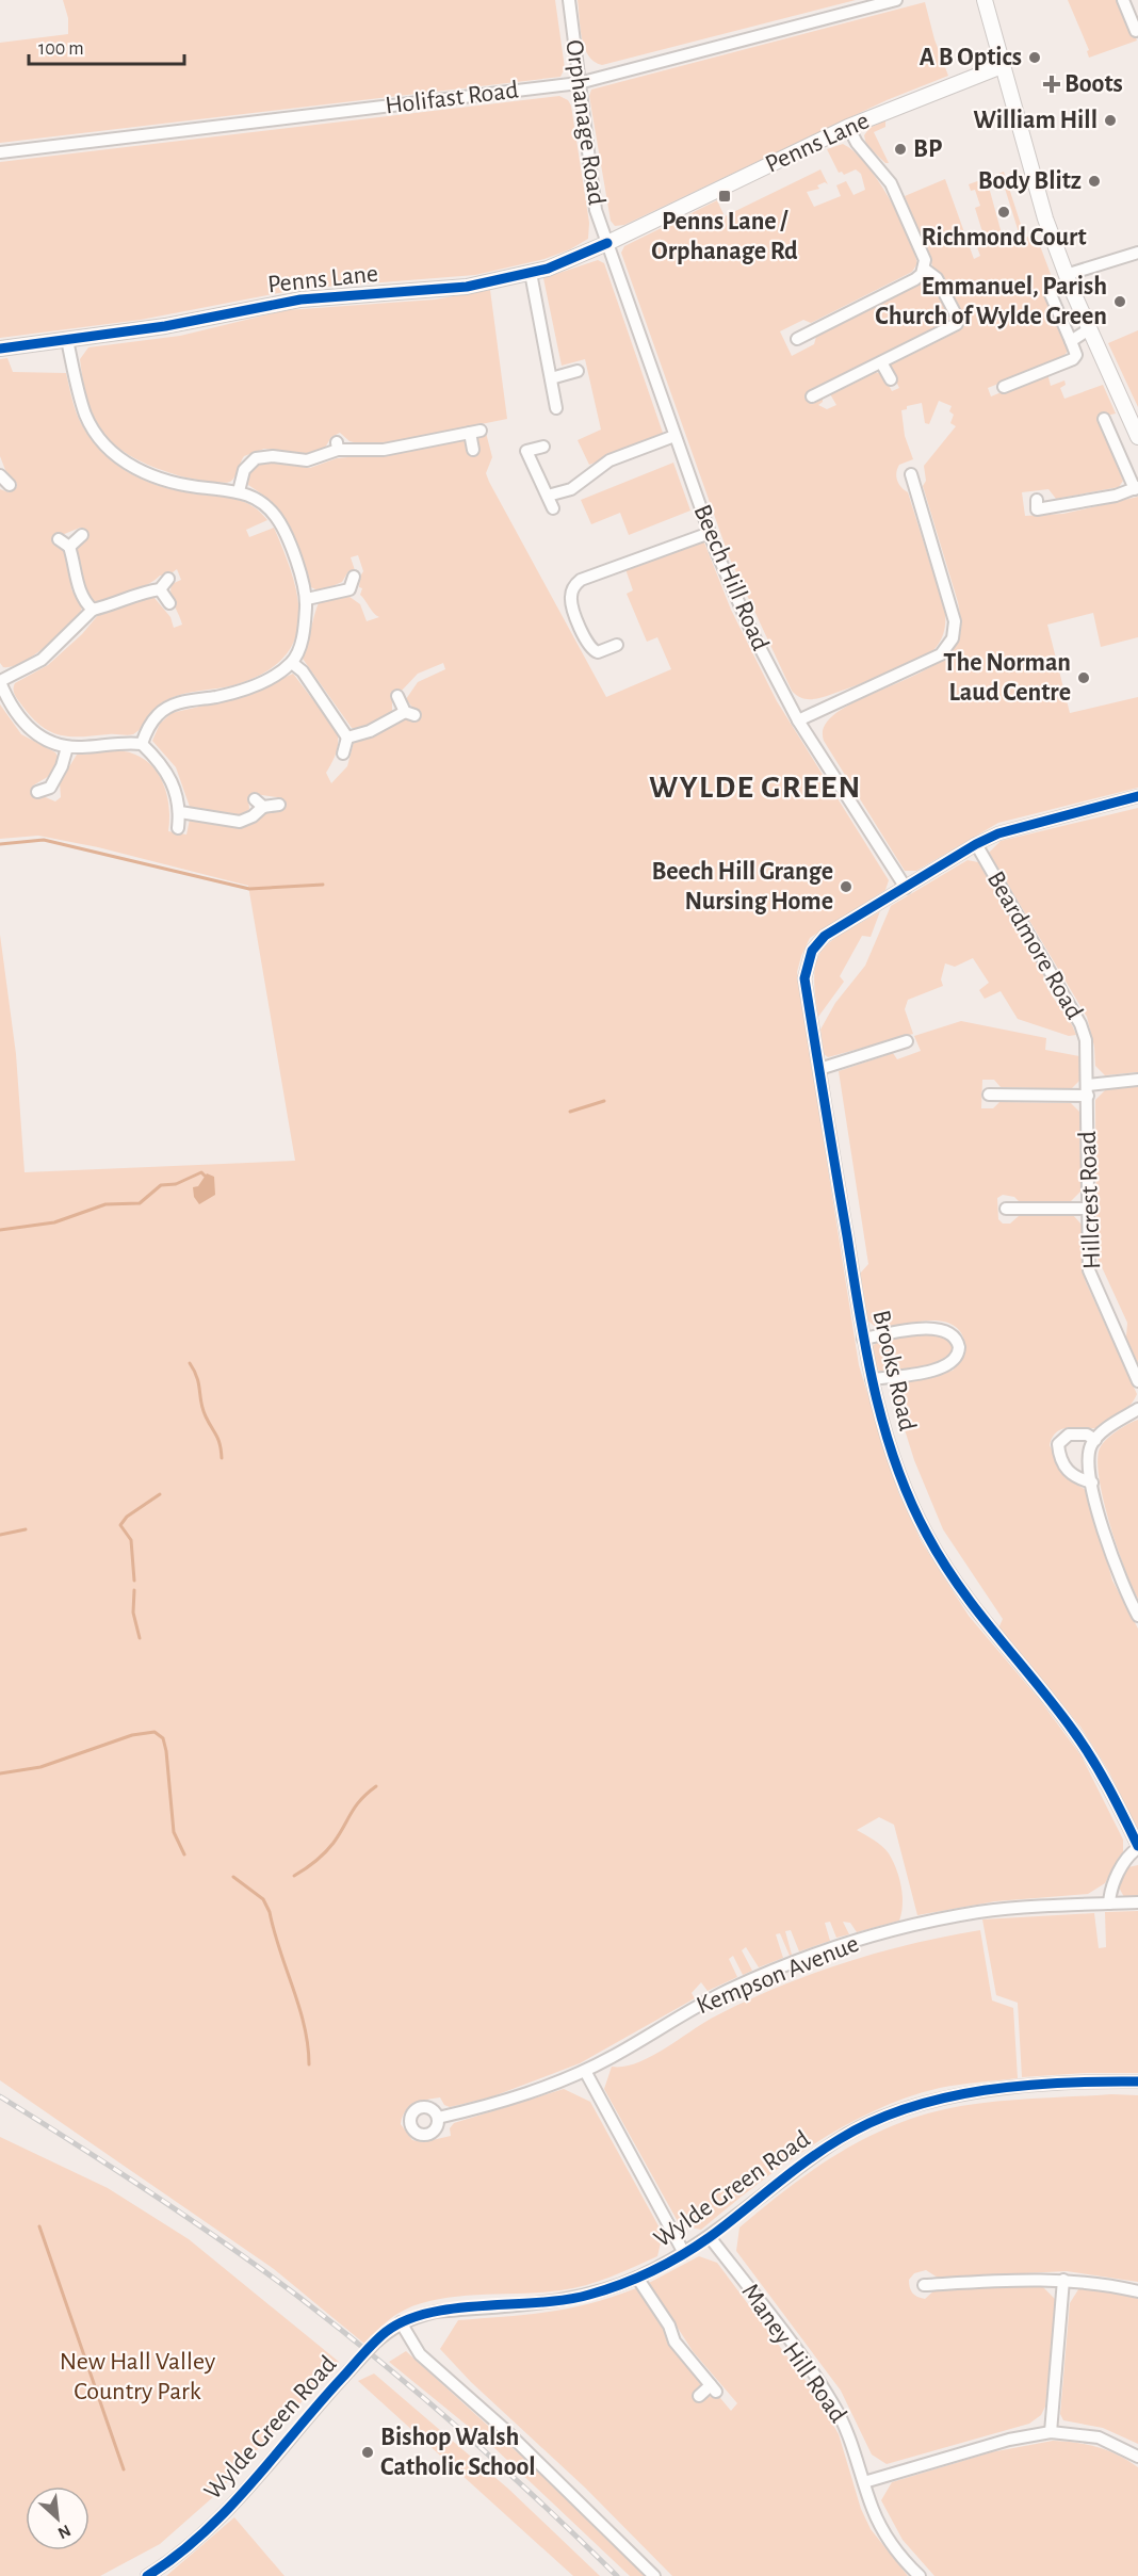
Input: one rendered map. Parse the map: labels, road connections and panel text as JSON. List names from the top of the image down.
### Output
{
  "streets": {
    "main road": ["Penns Lane"],
    "street": [
      "Holifast Road",
      "Orphanage Road",
      "Beech Hill Road",
      "Beardmore Road",
      "Hillcrest Road",
      "Brooks Road",
      "Kempson Avenue",
      "Wylde Green Road",
      "Maney Hill Road"
    ]
  },
  "crossings": [
    ["Holifast Road", "Orphanage Road"],
    ["Orphanage Road", "Penns Lane"],
    ["Orphanage Road", "Beech Hill Road"],
    ["Penns Lane", "Beech Hill Road"],
    ["Beech Hill Road", "Brooks Road"],
    ["Beardmore Road", "Hillcrest Road"],
    ["Beardmore Road", "Brooks Road"],
    ["Brooks Road", "Kempson Avenue"],
    ["Wylde Green Road", "Maney Hill Road"]
  ],
  "districts": ["WYLDE GREEN"],
  "parks": ["New Hall Valley Country Park"],
  "places": {
    "other": [
      "A B Optics",
      "William Hill",
      "BP",
      "Body Blitz",
      "Richmond Court",
      "Emmanuel, Parish Church of Wylde Green",
      "The Norman Laud Centre",
      "Beech Hill Grange Nursing Home",
      "Bishop Walsh Catholic School"
    ],
    "health": ["Boots"],
    "transit": ["Penns Lane / Orphanage Rd"]
  },
  "scale_bar": "100 m",
  "north": "bottom right"
}
